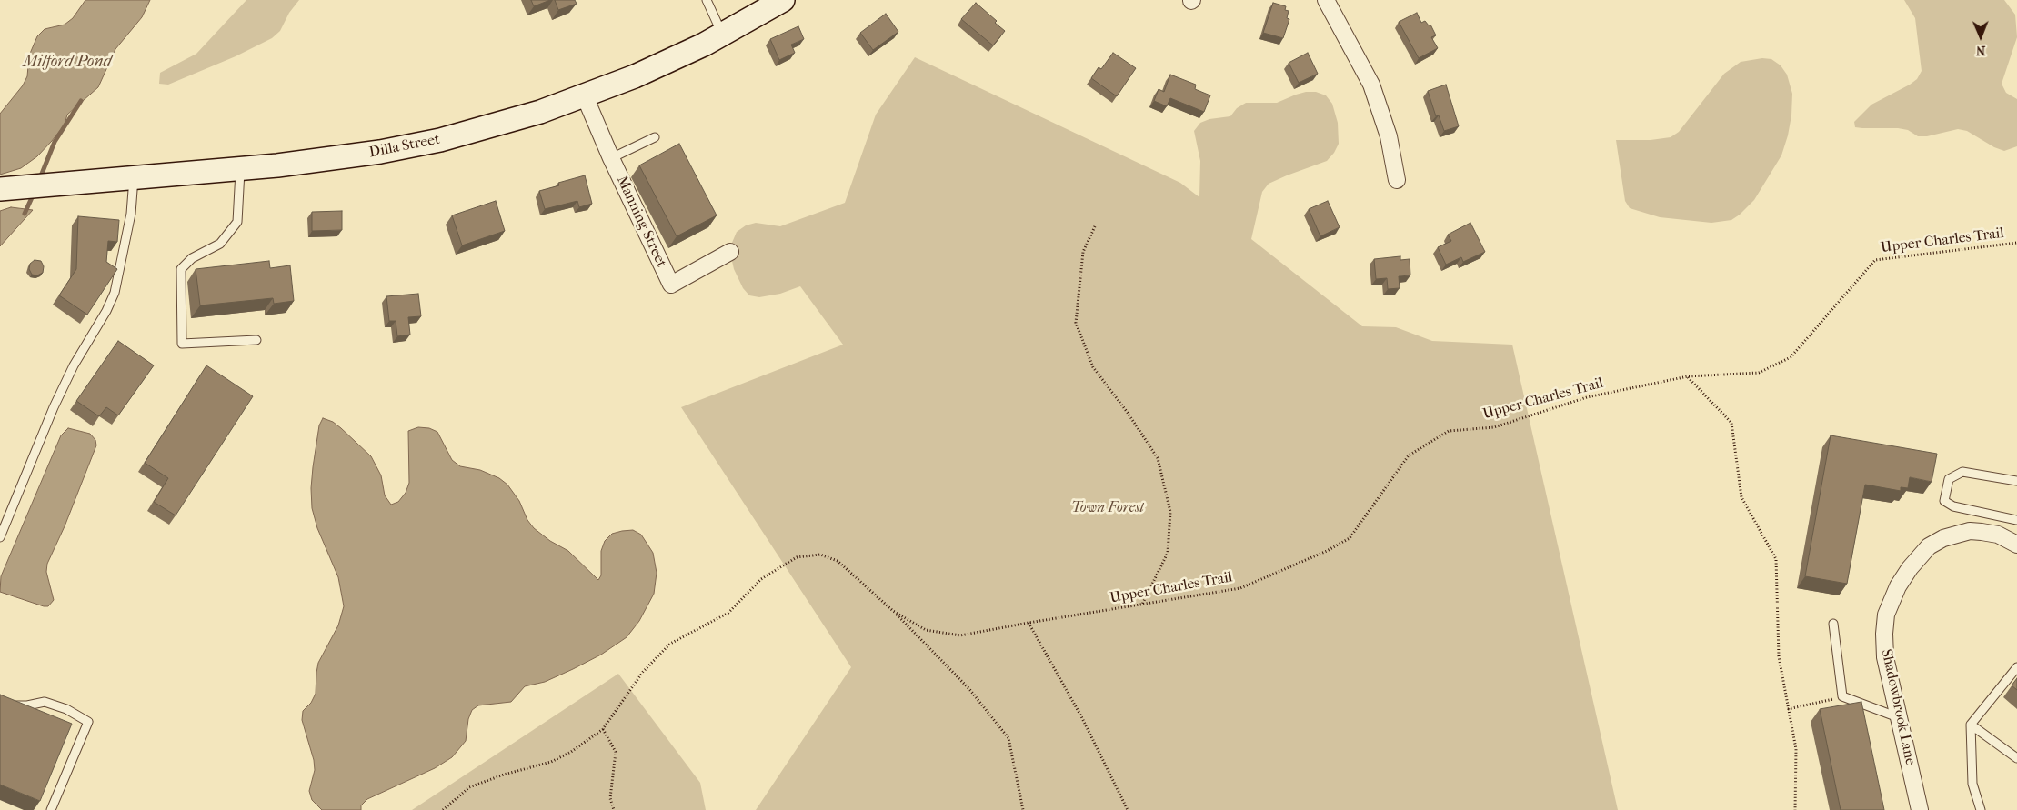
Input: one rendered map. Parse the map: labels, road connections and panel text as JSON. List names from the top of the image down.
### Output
{
  "streets": {
    "main road": ["Dilla Street"],
    "street": ["Manning Street", "Shadowbrook Lane"],
    "path": ["Upper Charles Trail"]
  },
  "crossings": [
    ["Dilla Street", "Manning Street"]
  ],
  "water": ["Milford Pond"],
  "parks": ["Town Forest"],
  "north": "bottom"
}
